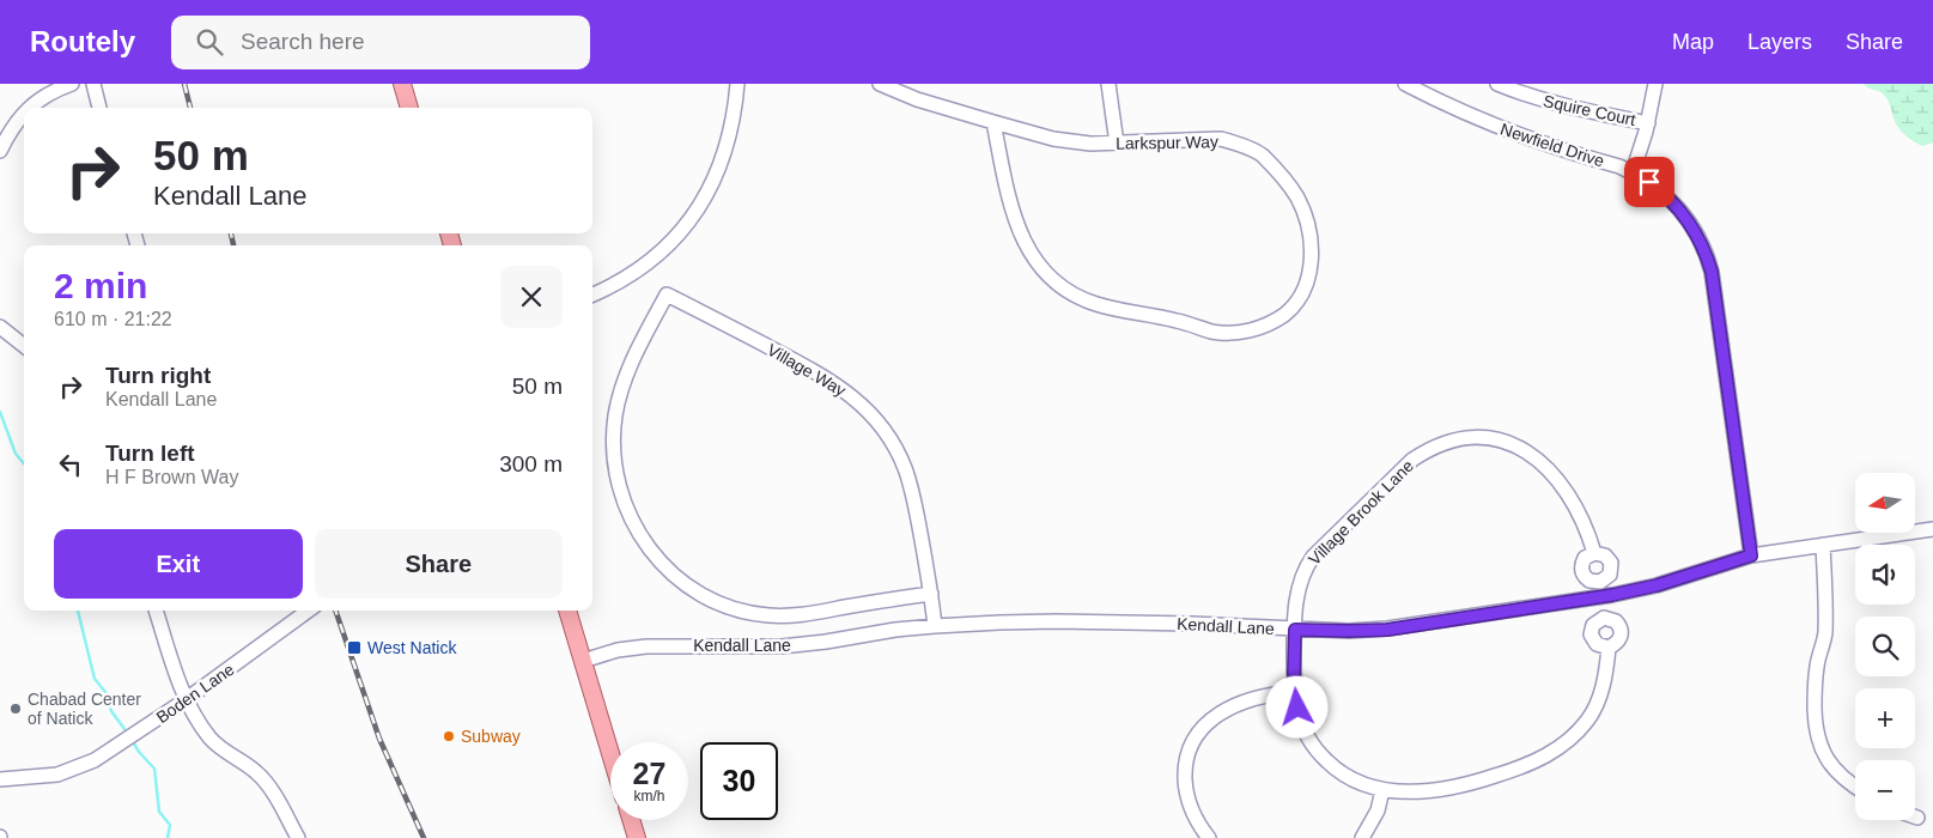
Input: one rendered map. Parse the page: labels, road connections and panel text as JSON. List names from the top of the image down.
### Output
{
  "streets": {
    "street": [
      "Squire Court",
      "Larkspur Way",
      "Newfield Drive",
      "Village Way",
      "Village Brook Lane",
      "Kendall Lane",
      "Boden Lane"
    ]
  },
  "crossings": [
    ["Newfield Drive", "Kendall Lane"],
    ["Village Way", "Kendall Lane"],
    ["Village Brook Lane", "Kendall Lane"]
  ],
  "places": {
    "transit": ["West Natick"],
    "other": ["Chabad Center of Natick", "Subway"]
  },
  "north": "left",
  "page": {
    "header": "Routely",
    "search": "Search here",
    "nav": ["Map", "Layers", "Share"],
    "turn": ["50 m", "Kendall Lane"],
    "heading": ["2 min", "610 m · 21:22"],
    "list": [
      {
        "name": "Turn right",
        "note": "Kendall Lane",
        "value": "50 m"
      },
      {
        "name": "Turn left",
        "note": "H F Brown Way",
        "value": "300 m"
      }
    ],
    "map_buttons": ["+", "−"],
    "buttons": ["Exit", "Share"],
    "speed": "27 km/h",
    "limit": "30"
  }
}
